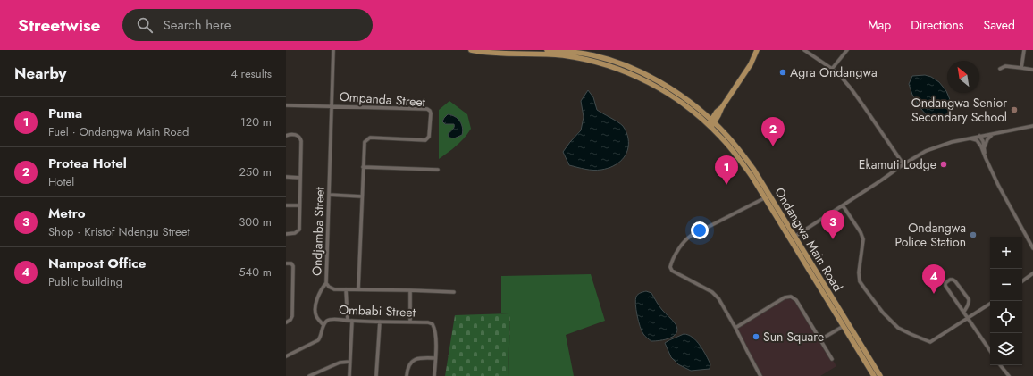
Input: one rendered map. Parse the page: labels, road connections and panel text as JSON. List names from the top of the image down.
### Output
{
  "streets": {
    "main road": ["Ondangwa Main Road"],
    "street": ["Ompanda Street", "Ondjamba Street", "Ombabi Street"]
  },
  "crossings": [
    ["Ompanda Street", "Ondjamba Street"]
  ],
  "places": [
    "Agra Ondangwa",
    "Ondangwa Senior Secondary School",
    "Ekamuti Lodge",
    "Ondangwa Police Station",
    "Sun Square"
  ],
  "north": "top left",
  "page": {
    "header": "Streetwise",
    "search": "Search here",
    "nav": ["Map", "Directions", "Saved"],
    "heading": ["Nearby", "4 results"],
    "list": [
      {
        "mark": "1",
        "name": "Puma",
        "note": "Fuel · Ondangwa Main Road",
        "value": "120 m"
      },
      {
        "mark": "2",
        "name": "Protea Hotel",
        "note": "Hotel",
        "value": "250 m"
      },
      {
        "mark": "3",
        "name": "Metro",
        "note": "Shop · Kristof Ndengu Street",
        "value": "300 m"
      },
      {
        "mark": "4",
        "name": "Nampost Office",
        "note": "Public building",
        "value": "540 m"
      }
    ],
    "pins": [
      "2",
      "1",
      "3",
      "4"
    ],
    "map_buttons": ["+", "−"]
  }
}
